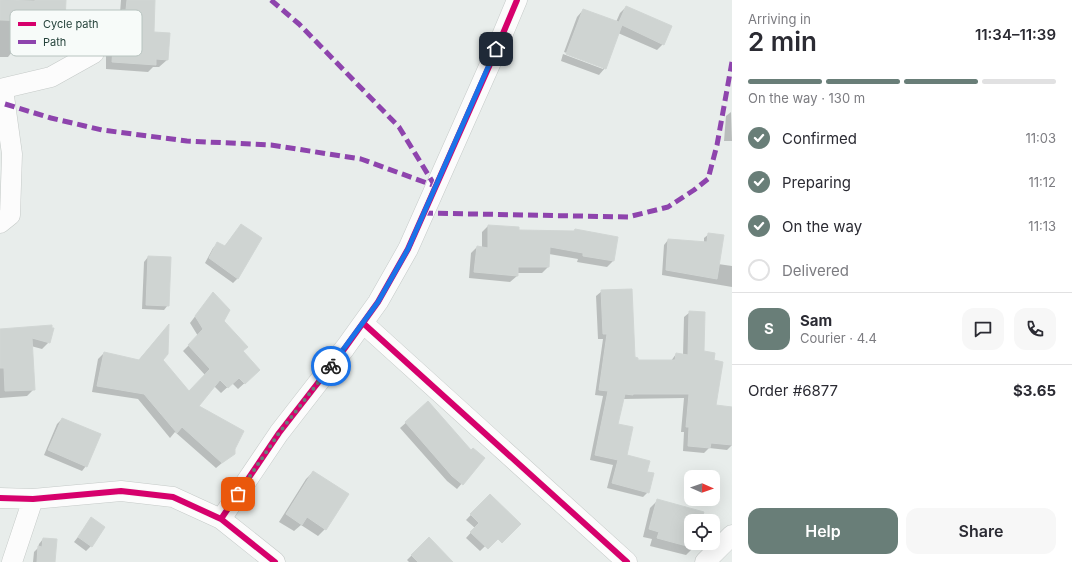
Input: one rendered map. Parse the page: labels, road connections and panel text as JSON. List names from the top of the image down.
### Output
{
  "legend": ["Cycle path", "Path"],
  "north": "right",
  "page": {
    "heading": ["2 min", "Arriving in", "11:34–11:39"],
    "panel": [
      "Sam",
      "Courier · 4.4",
      "Order #6877",
      "$3.65"
    ],
    "bar": "On the way · 130 m",
    "list": [
      ["Confirmed", "11:03"],
      ["Preparing", "11:12"],
      ["On the way", "11:13"],
      "Delivered"
    ],
    "round": "S",
    "buttons": ["Help", "Share"]
  }
}
